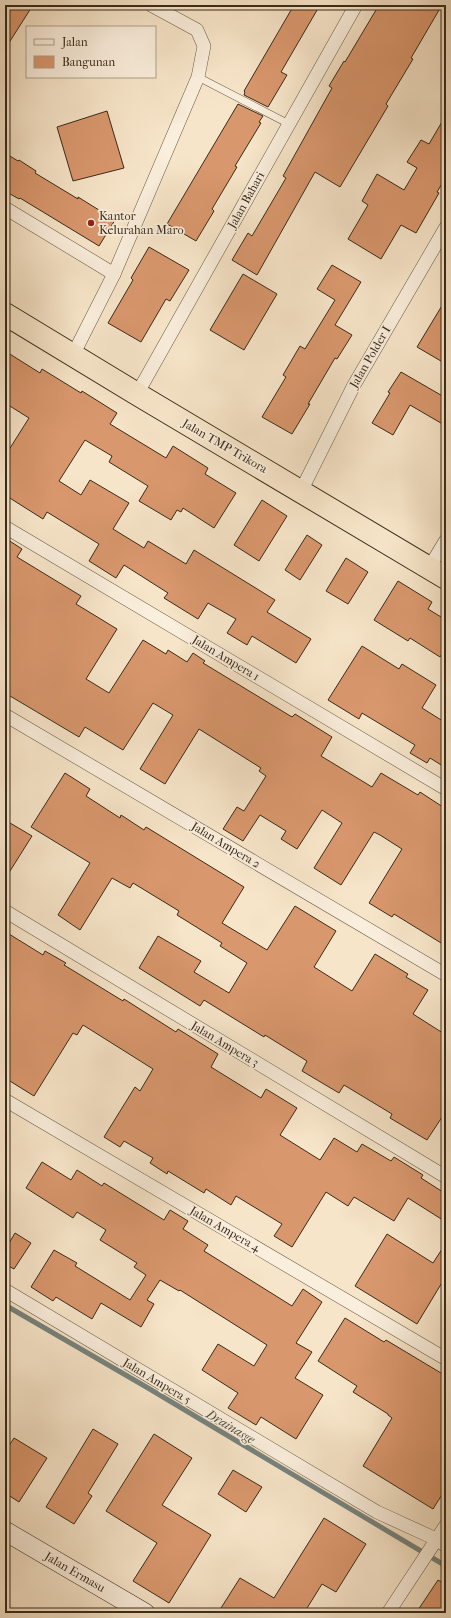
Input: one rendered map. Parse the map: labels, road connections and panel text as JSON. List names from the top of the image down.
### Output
{
  "streets": {
    "highway": ["Jalan TMP Trikora"],
    "street": [
      "Jalan Bahari",
      "Jalan Polder I",
      "Jalan Ampera 1",
      "Jalan Ampera 2",
      "Jalan Ampera 3",
      "Jalan Ampera 4",
      "Jalan Ampera 5",
      "Jalan Ermasu"
    ]
  },
  "crossings": [
    ["Jalan Bahari", "Jalan TMP Trikora"],
    ["Jalan Polder I", "Jalan TMP Trikora"]
  ],
  "water": ["Drainasge"],
  "places": ["Kantor Kelurahan Maro"],
  "legend": ["Jalan", "Bangunan"]
}
